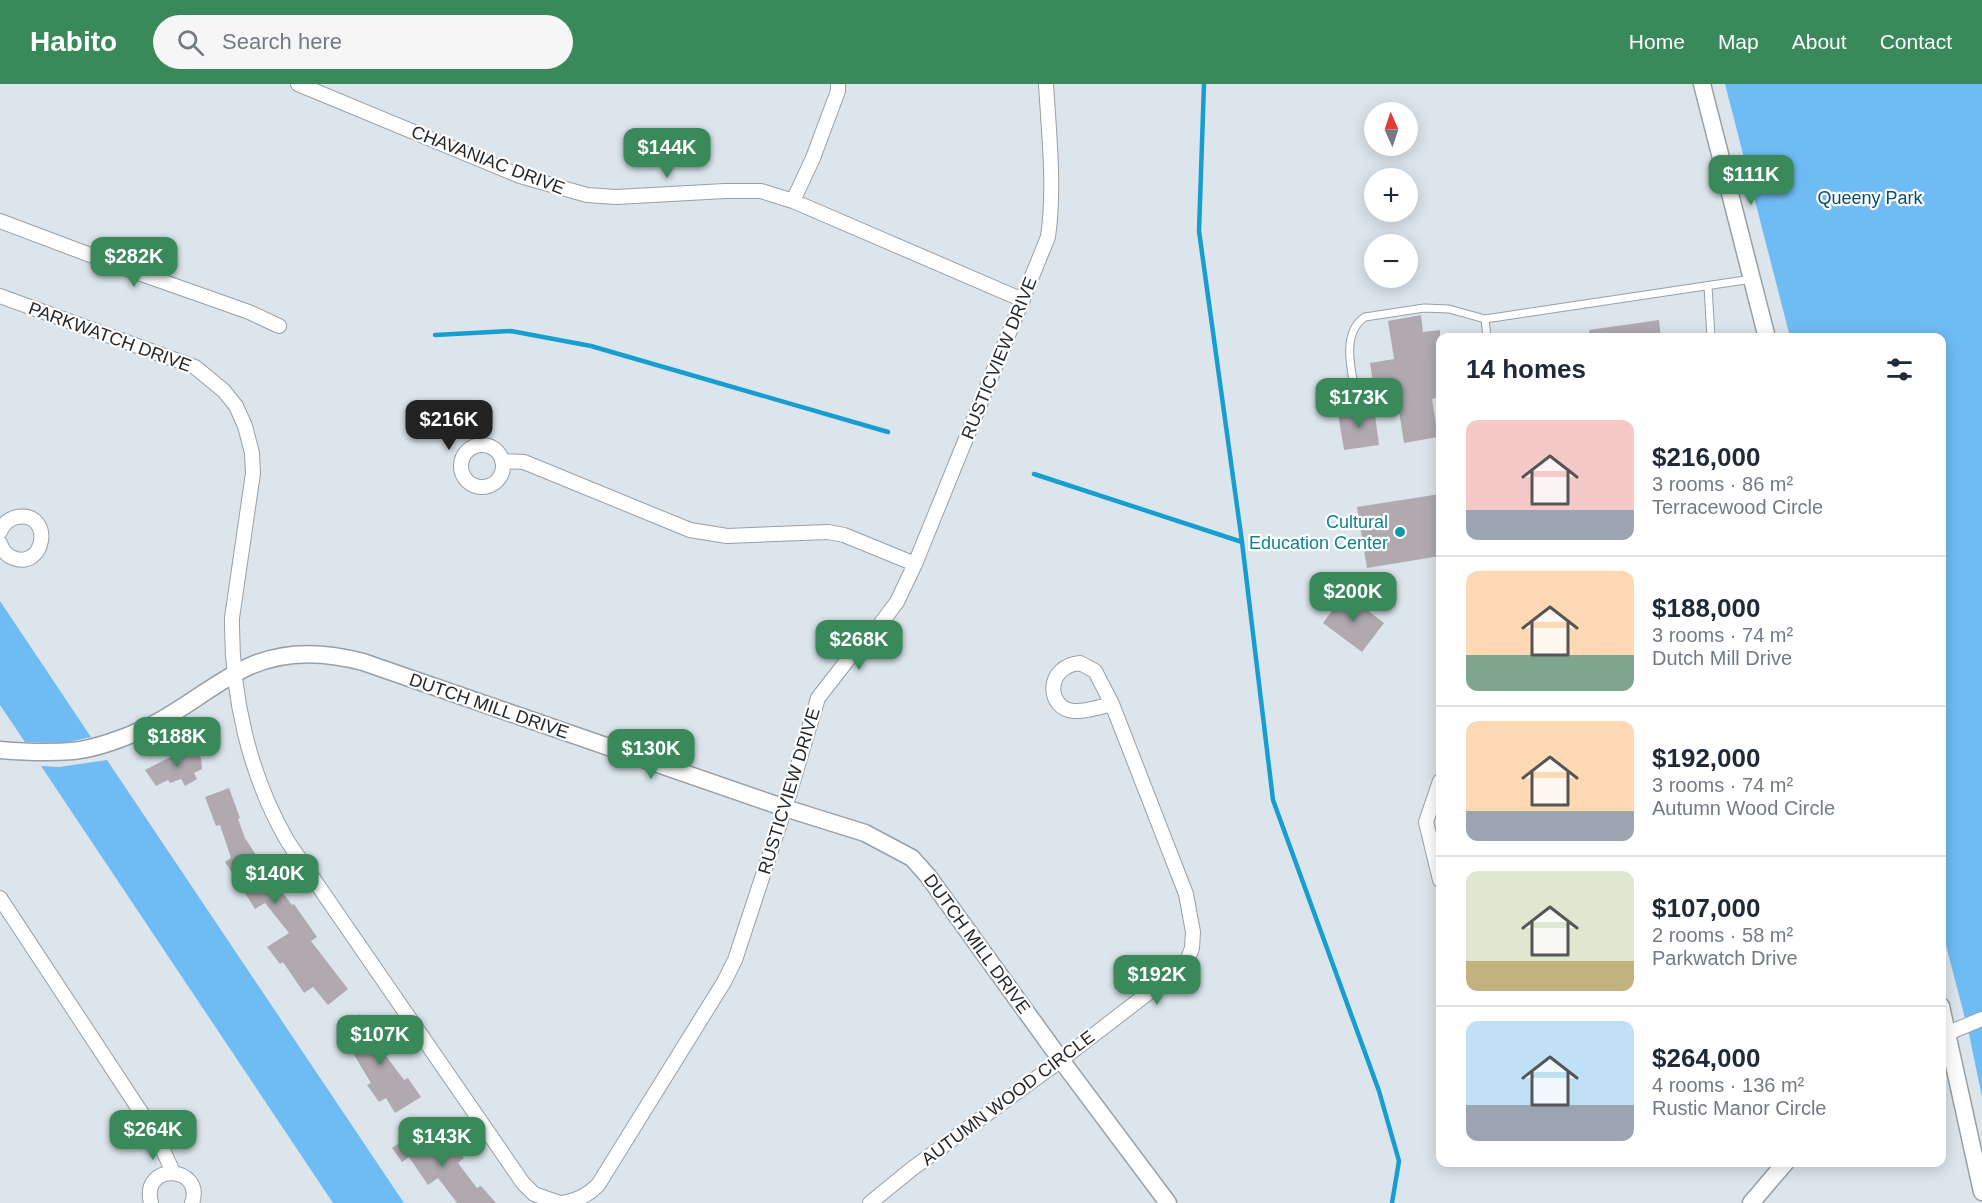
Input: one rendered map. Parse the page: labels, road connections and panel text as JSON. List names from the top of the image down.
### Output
{
  "streets": {
    "street": [
      "CHAVANIAC DRIVE",
      "PARKWATCH DRIVE",
      "RUSTICVIEW DRIVE",
      "DUTCH MILL DRIVE",
      "AUTUMN WOOD CIRCLE"
    ]
  },
  "crossings": [
    ["CHAVANIAC DRIVE", "RUSTICVIEW DRIVE"],
    ["PARKWATCH DRIVE", "RUSTICVIEW DRIVE"],
    ["PARKWATCH DRIVE", "DUTCH MILL DRIVE"],
    ["RUSTICVIEW DRIVE", "DUTCH MILL DRIVE"],
    ["DUTCH MILL DRIVE", "AUTUMN WOOD CIRCLE"]
  ],
  "parks": ["Queeny Park"],
  "places": ["Cultural Education Center"],
  "north": "top",
  "page": {
    "header": "Habito",
    "search": "Search here",
    "nav": [
      "Home",
      "Map",
      "About",
      "Contact"
    ],
    "map_buttons": ["+", "−"],
    "price": [
      "$144K",
      "$111K",
      "$282K",
      "$173K",
      "$216K",
      "$200K",
      "$268K",
      "$188K",
      "$130K",
      "$140K",
      "$192K",
      "$107K",
      "$264K",
      "$143K"
    ],
    "heading": "14 homes",
    "list": [
      {
        "name": "$216,000",
        "note": "3 rooms · 86 m² · Terracewood Circle"
      },
      {
        "name": "$188,000",
        "note": "3 rooms · 74 m² · Dutch Mill Drive"
      },
      {
        "name": "$192,000",
        "note": "3 rooms · 74 m² · Autumn Wood Circle"
      },
      {
        "name": "$107,000",
        "note": "2 rooms · 58 m² · Parkwatch Drive"
      },
      {
        "name": "$264,000",
        "note": "4 rooms · 136 m² · Rustic Manor Circle"
      }
    ]
  }
}
